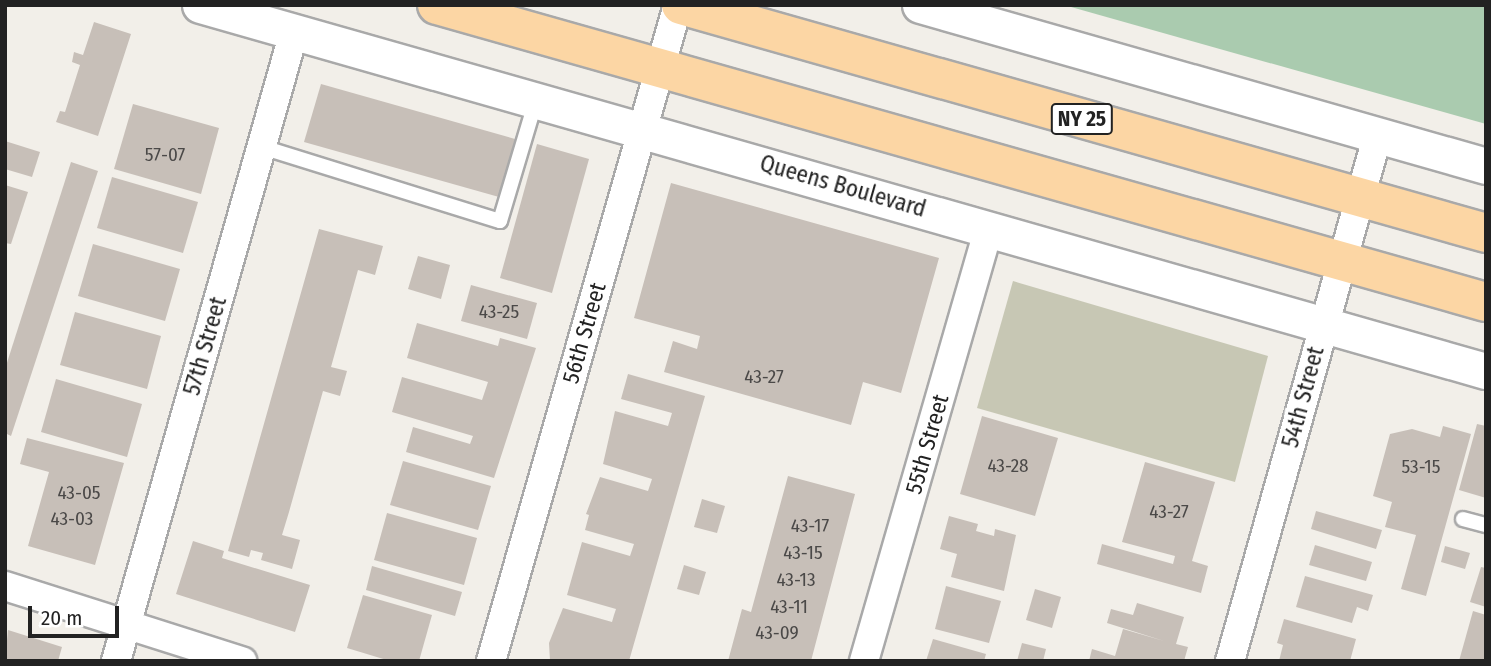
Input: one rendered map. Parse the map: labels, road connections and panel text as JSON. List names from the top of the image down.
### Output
{
  "streets": {
    "main road": ["NY 25"],
    "street": [
      "Queens Boulevard",
      "56th Street",
      "57th Street",
      "54th Street",
      "55th Street"
    ]
  },
  "crossings": [
    ["NY 25", "56th Street"],
    ["NY 25", "54th Street"],
    ["Queens Boulevard", "56th Street"],
    ["Queens Boulevard", "57th Street"],
    ["Queens Boulevard", "54th Street"],
    ["Queens Boulevard", "55th Street"]
  ],
  "house_numbers": [
    "57-07",
    "43-25",
    "43-27",
    "43-28",
    "53-15",
    "43-05",
    "43-27",
    "43-03",
    "43-17",
    "43-15",
    "43-13",
    "43-11",
    "43-09"
  ],
  "scale_bar": "20 m"
}
